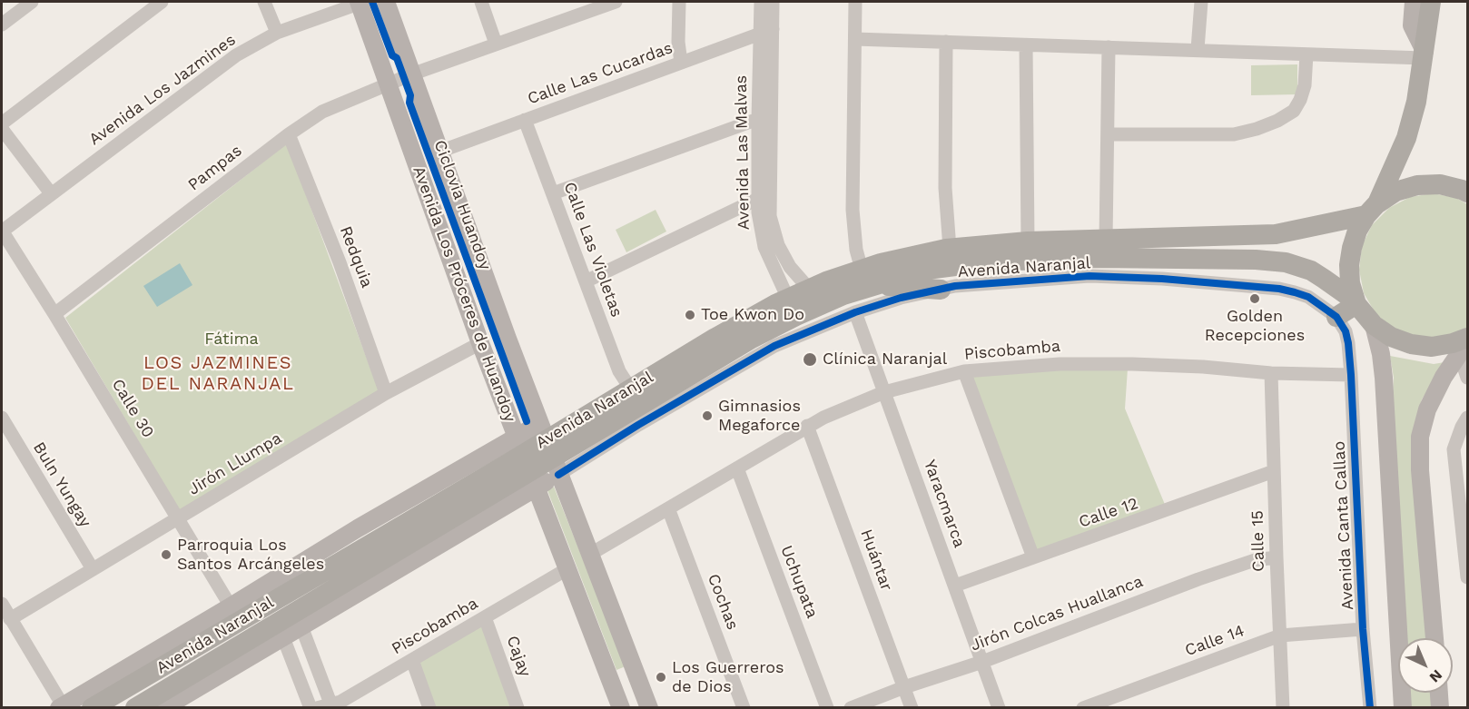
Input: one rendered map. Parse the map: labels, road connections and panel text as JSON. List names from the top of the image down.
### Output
{
  "streets": {
    "highway": ["Avenida Naranjal"],
    "main road": ["Avenida Los Próceres de Huandoy"],
    "street": [
      "Calle Las Cucardas",
      "Avenida Los Jazmines",
      "Avenida Las Malvas",
      "Pampas",
      "Calle Las Violetas",
      "Redquia",
      "Piscobamba",
      "Calle 30",
      "Jirón Llumpa",
      "Buln Yungay",
      "Yaracmarca",
      "Calle 12",
      "Avenida Canta Callao",
      "Calle 15",
      "Huántar",
      "Uchupata",
      "Cochas",
      "Jirón Colcas Huallanca",
      "Calle 14",
      "Cajay"
    ],
    "cycle path": ["Ciclovia Huandoy"]
  },
  "crossings": [
    ["Calle Las Cucardas", "Avenida Las Malvas"],
    ["Calle Las Cucardas", "Calle Las Violetas"],
    ["Calle Las Cucardas", "Avenida Los Próceres de Huandoy"],
    ["Avenida Los Jazmines", "Avenida Los Próceres de Huandoy"],
    ["Avenida Los Jazmines", "Calle 30"],
    ["Avenida Las Malvas", "Avenida Naranjal"],
    ["Pampas", "Redquia"],
    ["Pampas", "Avenida Los Próceres de Huandoy"],
    ["Pampas", "Calle 30"],
    ["Calle Las Violetas", "Avenida Naranjal"],
    ["Redquia", "Jirón Llumpa"],
    ["Avenida Naranjal", "Avenida Los Próceres de Huandoy"],
    ["Avenida Naranjal", "Calle 30"],
    ["Avenida Naranjal", "Yaracmarca"],
    ["Avenida Naranjal", "Avenida Canta Callao"],
    ["Avenida Los Próceres de Huandoy", "Piscobamba"],
    ["Avenida Los Próceres de Huandoy", "Jirón Llumpa"],
    ["Piscobamba", "Yaracmarca"],
    ["Piscobamba", "Avenida Canta Callao"],
    ["Piscobamba", "Calle 15"],
    ["Piscobamba", "Huántar"],
    ["Piscobamba", "Uchupata"],
    ["Piscobamba", "Cochas"],
    ["Piscobamba", "Cajay"],
    ["Calle 30", "Jirón Llumpa"],
    ["Jirón Llumpa", "Buln Yungay"],
    ["Yaracmarca", "Calle 12"],
    ["Yaracmarca", "Jirón Colcas Huallanca"],
    ["Calle 12", "Calle 15"],
    ["Avenida Canta Callao", "Calle 14"],
    ["Calle 15", "Jirón Colcas Huallanca"],
    ["Calle 15", "Calle 14"],
    ["Huántar", "Jirón Colcas Huallanca"]
  ],
  "districts": ["LOS JAZMINES DEL NARANJAL"],
  "parks": ["Fátima"],
  "places": [
    "Golden Recepciones",
    "Toe Kwon Do",
    "Clínica Naranjal",
    "Gimnasios Megaforce",
    "Parroquia Los Santos Arcángeles",
    "Los Guerreros de Dios"
  ],
  "north": "bottom right"
}
